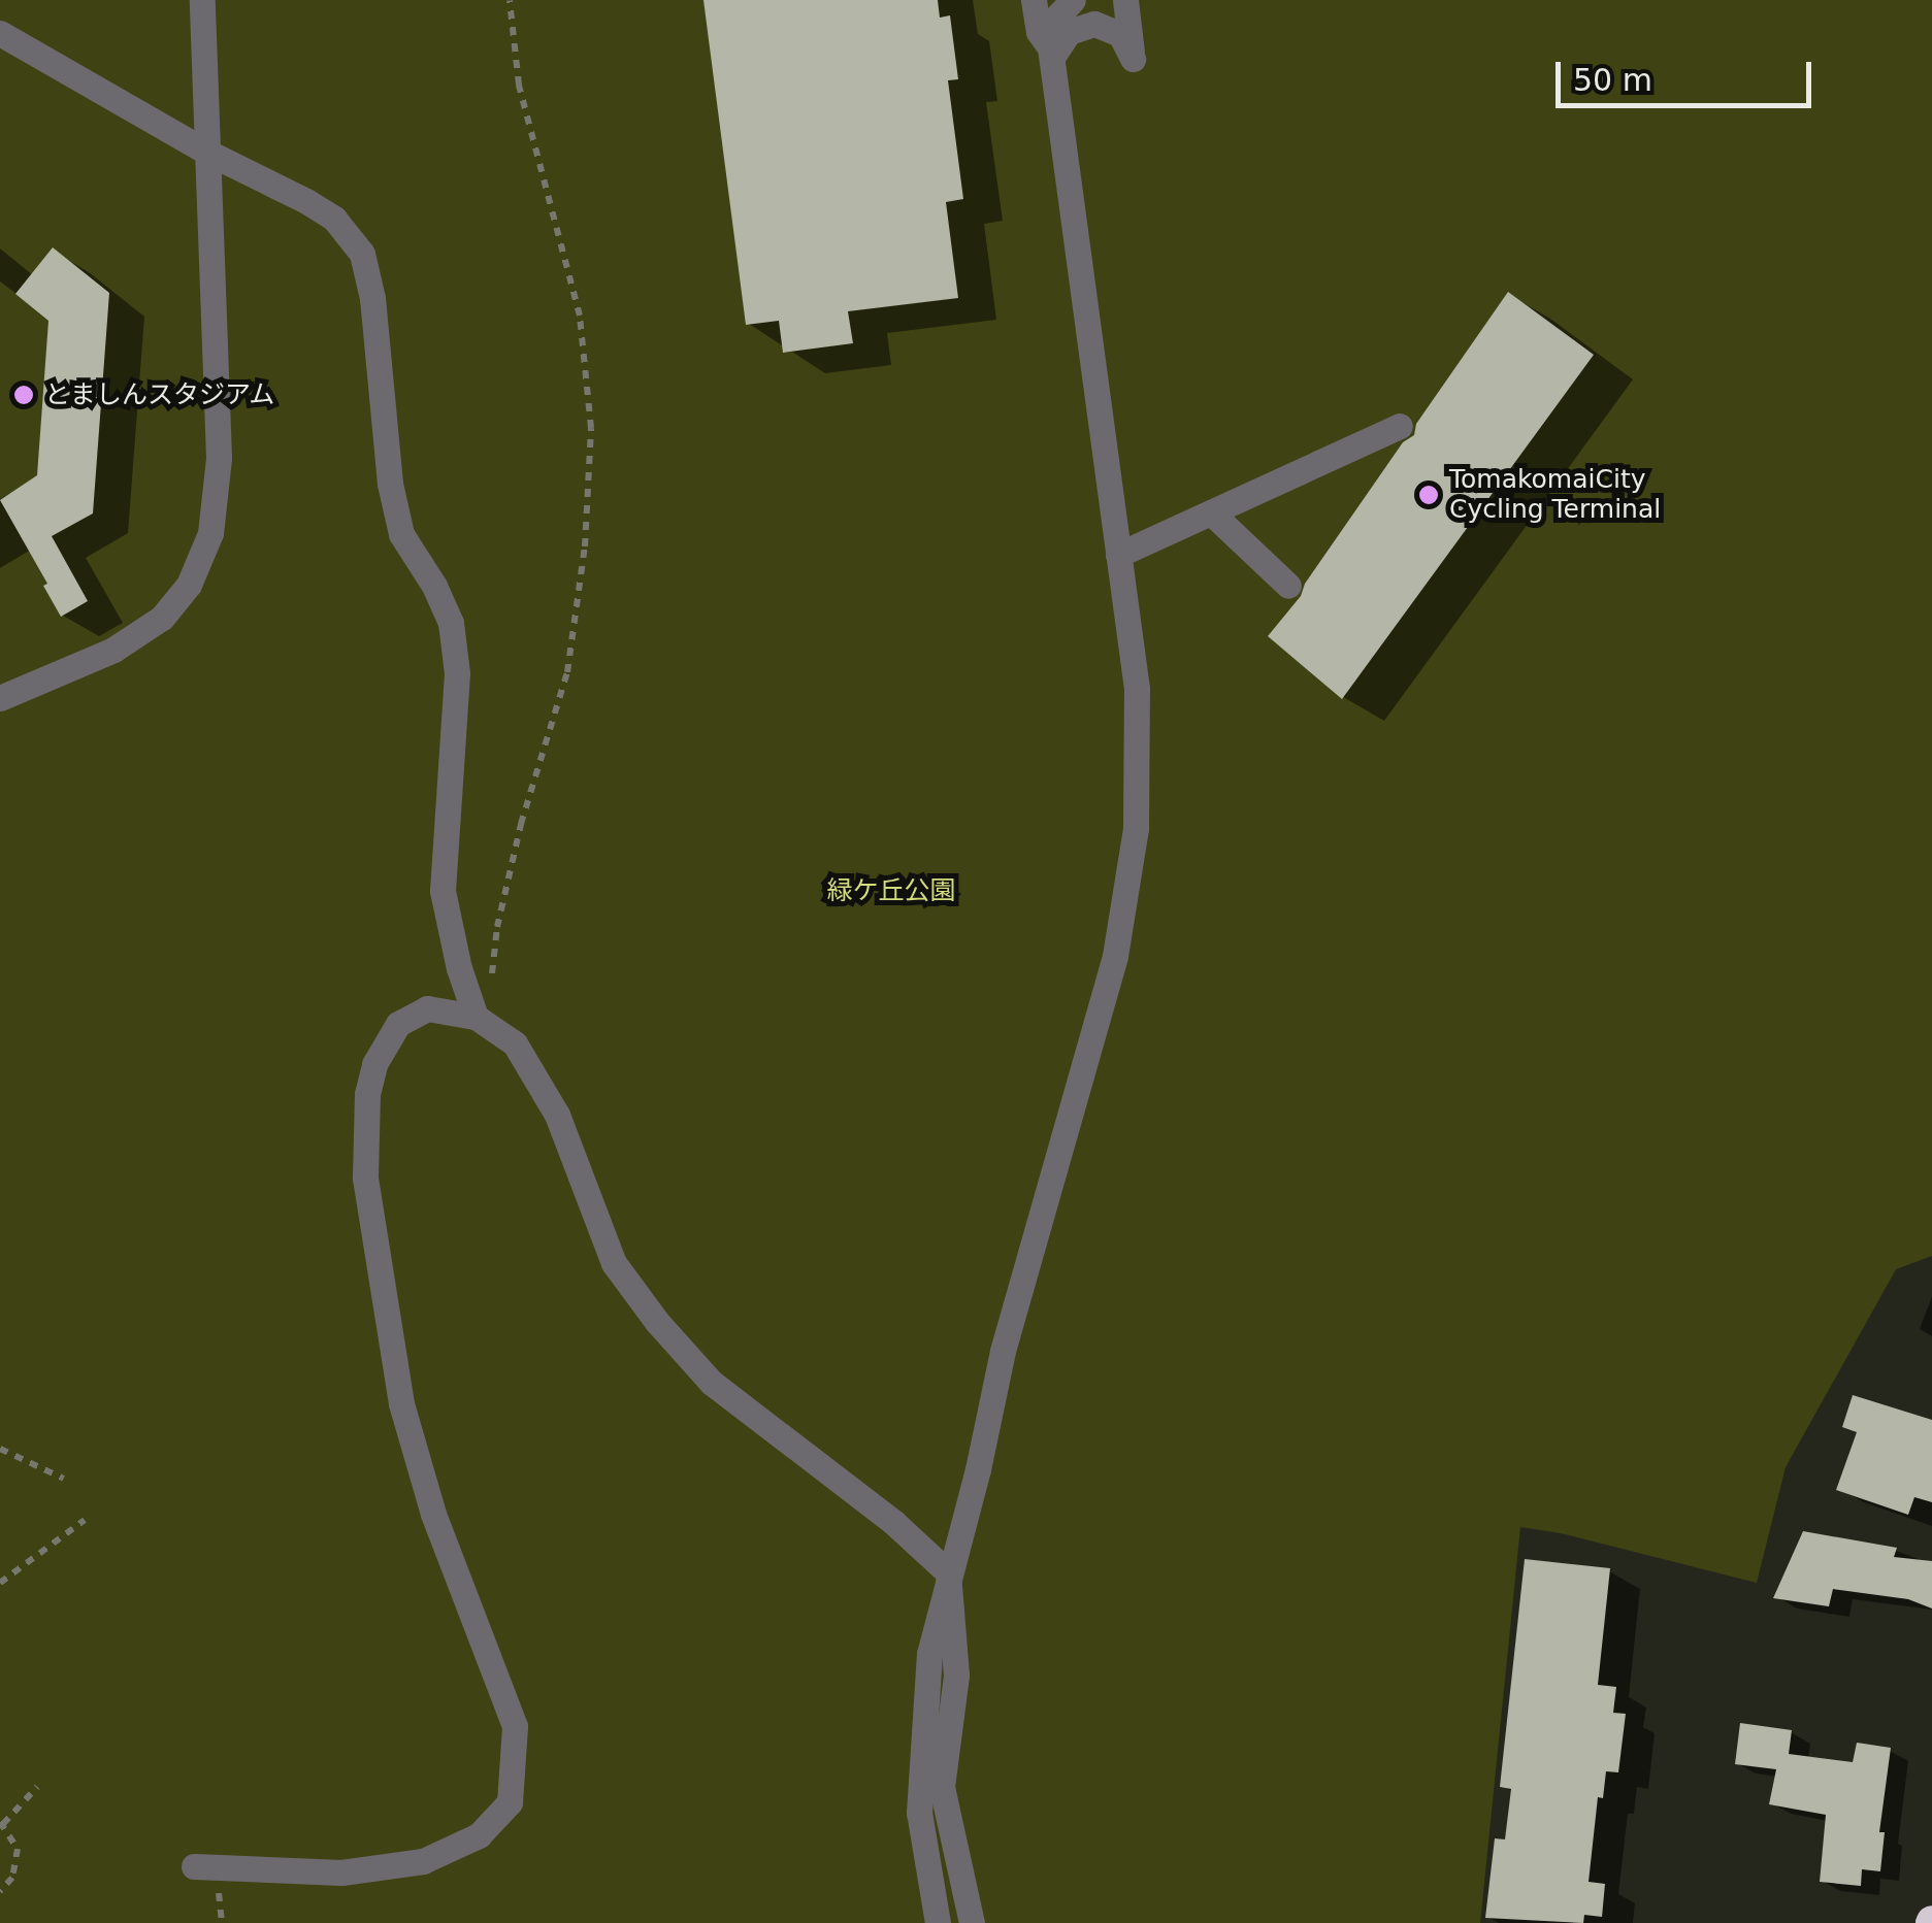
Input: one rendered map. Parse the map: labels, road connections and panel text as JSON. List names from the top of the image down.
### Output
{
  "parks": ["緑ケ丘公園"],
  "places": ["とましんスタジアム", "TomakomaiCity Cycling Terminal"],
  "scale_bar": "50 m"
}
